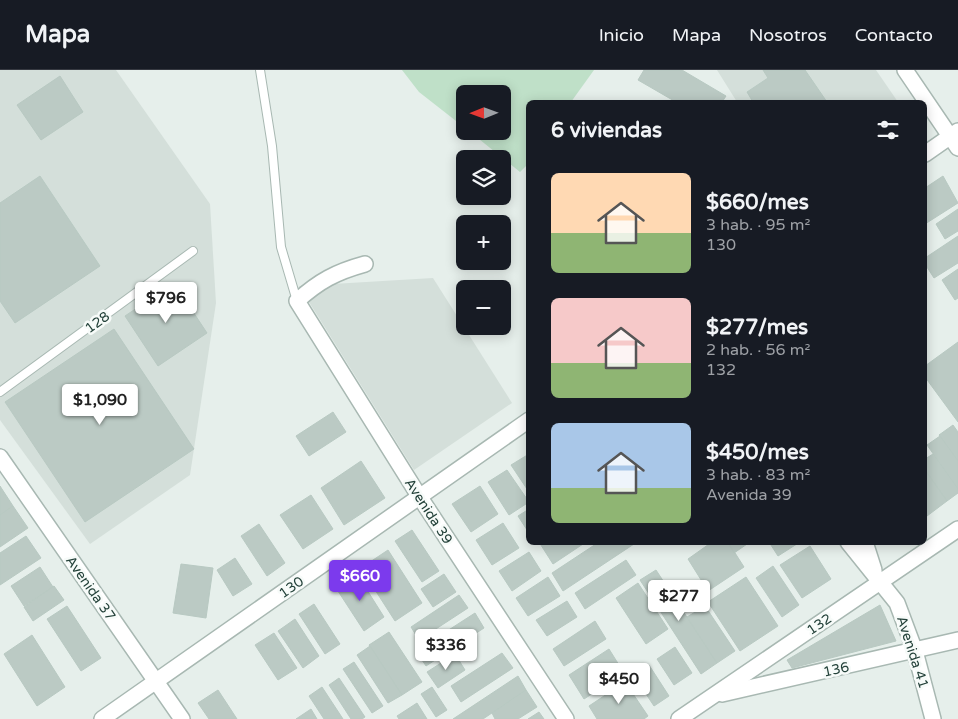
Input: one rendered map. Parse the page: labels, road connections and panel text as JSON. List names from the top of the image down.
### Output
{
  "streets": {
    "street": [
      "Avenida 39",
      "130",
      "Avenida 37",
      "132",
      "Avenida 41",
      "136"
    ],
    "lane": ["128"]
  },
  "crossings": [
    ["Avenida 39", "130"],
    ["130", "Avenida 37"],
    ["132", "Avenida 41"],
    ["132", "136"],
    ["Avenida 41", "136"]
  ],
  "north": "left",
  "page": {
    "header": "Mapa",
    "nav": [
      "Inicio",
      "Mapa",
      "Nosotros",
      "Contacto"
    ],
    "map_buttons": ["+", "−"],
    "heading": "6 viviendas",
    "list": [
      {
        "name": "$660/mes",
        "note": "3 hab. · 95 m² · 130"
      },
      {
        "name": "$277/mes",
        "note": "2 hab. · 56 m² · 132"
      },
      {
        "name": "$450/mes",
        "note": "3 hab. · 83 m² · Avenida 39"
      }
    ],
    "price": [
      "$796",
      "$1,090",
      "$660",
      "$277",
      "$336",
      "$450"
    ]
  }
}
